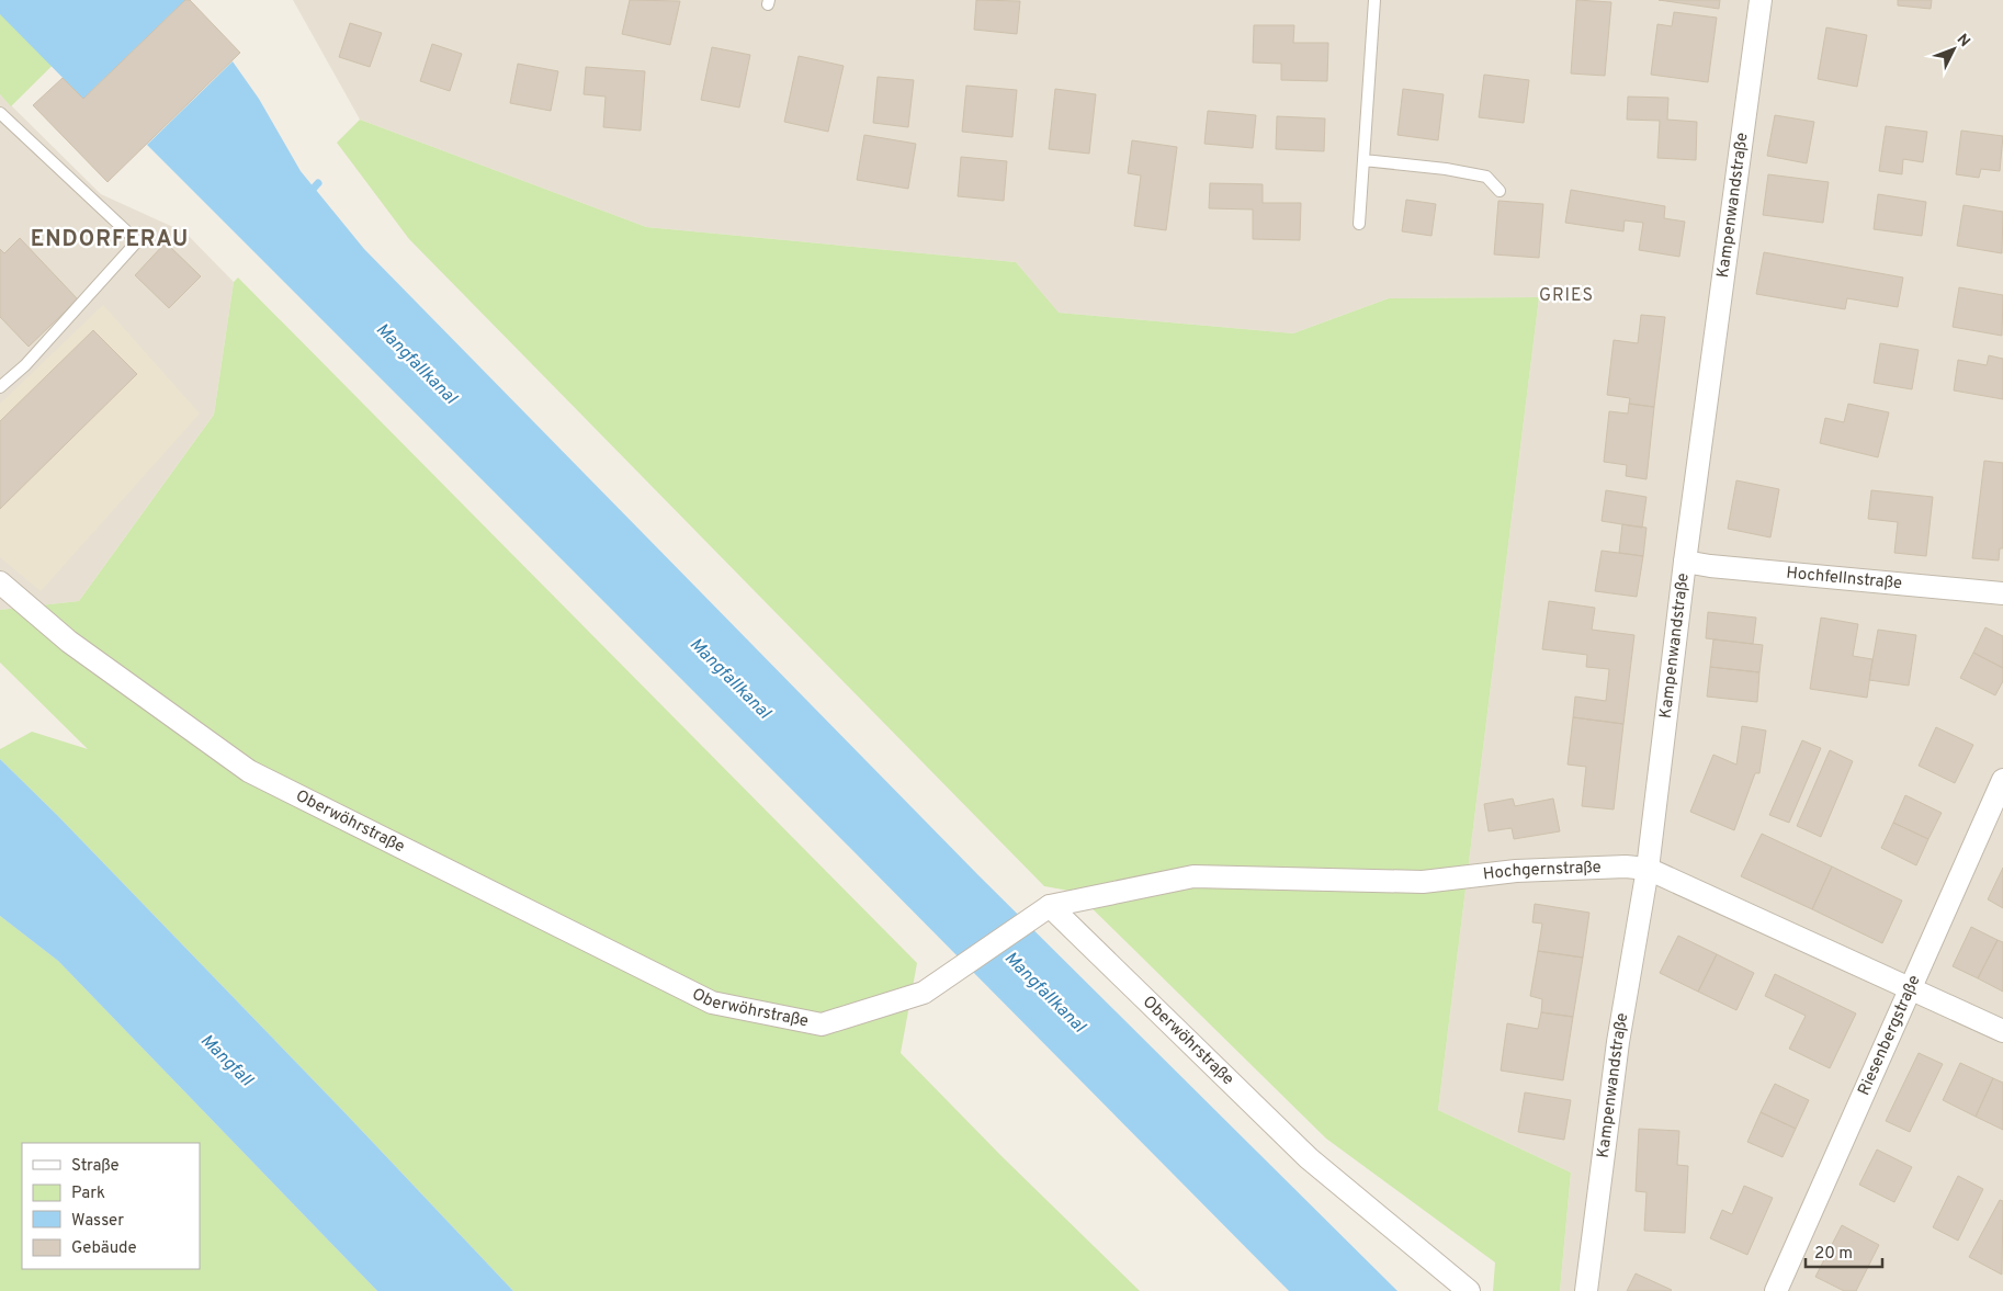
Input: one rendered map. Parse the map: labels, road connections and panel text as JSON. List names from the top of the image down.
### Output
{
  "streets": {
    "street": [
      "Kampenwandstraße",
      "Hochfellnstraße",
      "Oberwöhrstraße",
      "Hochgernstraße",
      "Riesenbergstraße"
    ]
  },
  "crossings": [
    ["Kampenwandstraße", "Hochfellnstraße"],
    ["Kampenwandstraße", "Hochgernstraße"],
    ["Oberwöhrstraße", "Hochgernstraße"],
    ["Hochgernstraße", "Riesenbergstraße"]
  ],
  "districts": ["ENDORFERAU", "GRIES"],
  "water": ["Mangfallkanal", "Mangfall"],
  "legend": [
    "Straße",
    "Park",
    "Wasser",
    "Gebäude"
  ],
  "scale_bar": "20 m",
  "north": "top right"
}
